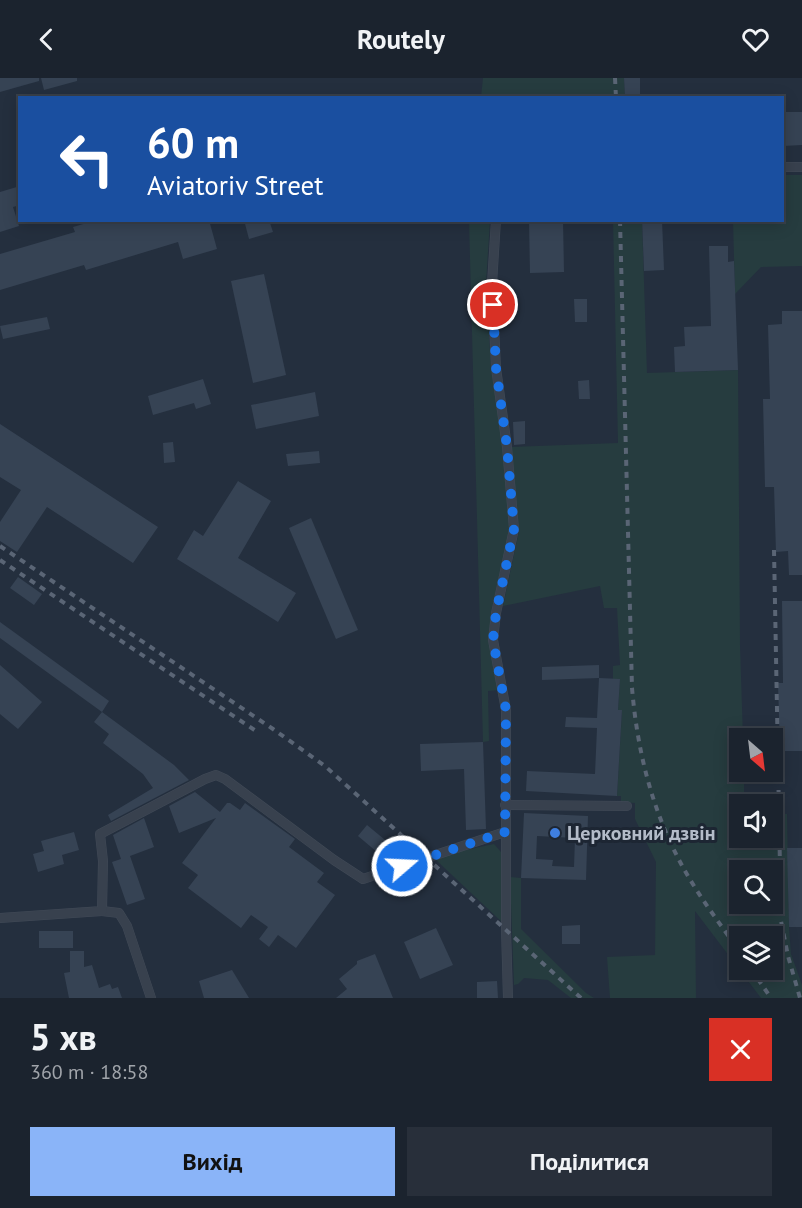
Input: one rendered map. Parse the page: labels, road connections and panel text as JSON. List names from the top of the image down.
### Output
{
  "places": ["Церковний дзвін"],
  "north": "bottom right",
  "page": {
    "header": "Routely",
    "turn": ["60 m", "Aviatoriv Street"],
    "heading": ["5 хв", "360 m · 18:58"],
    "buttons": ["Вихід", "Поділитися"]
  }
}
